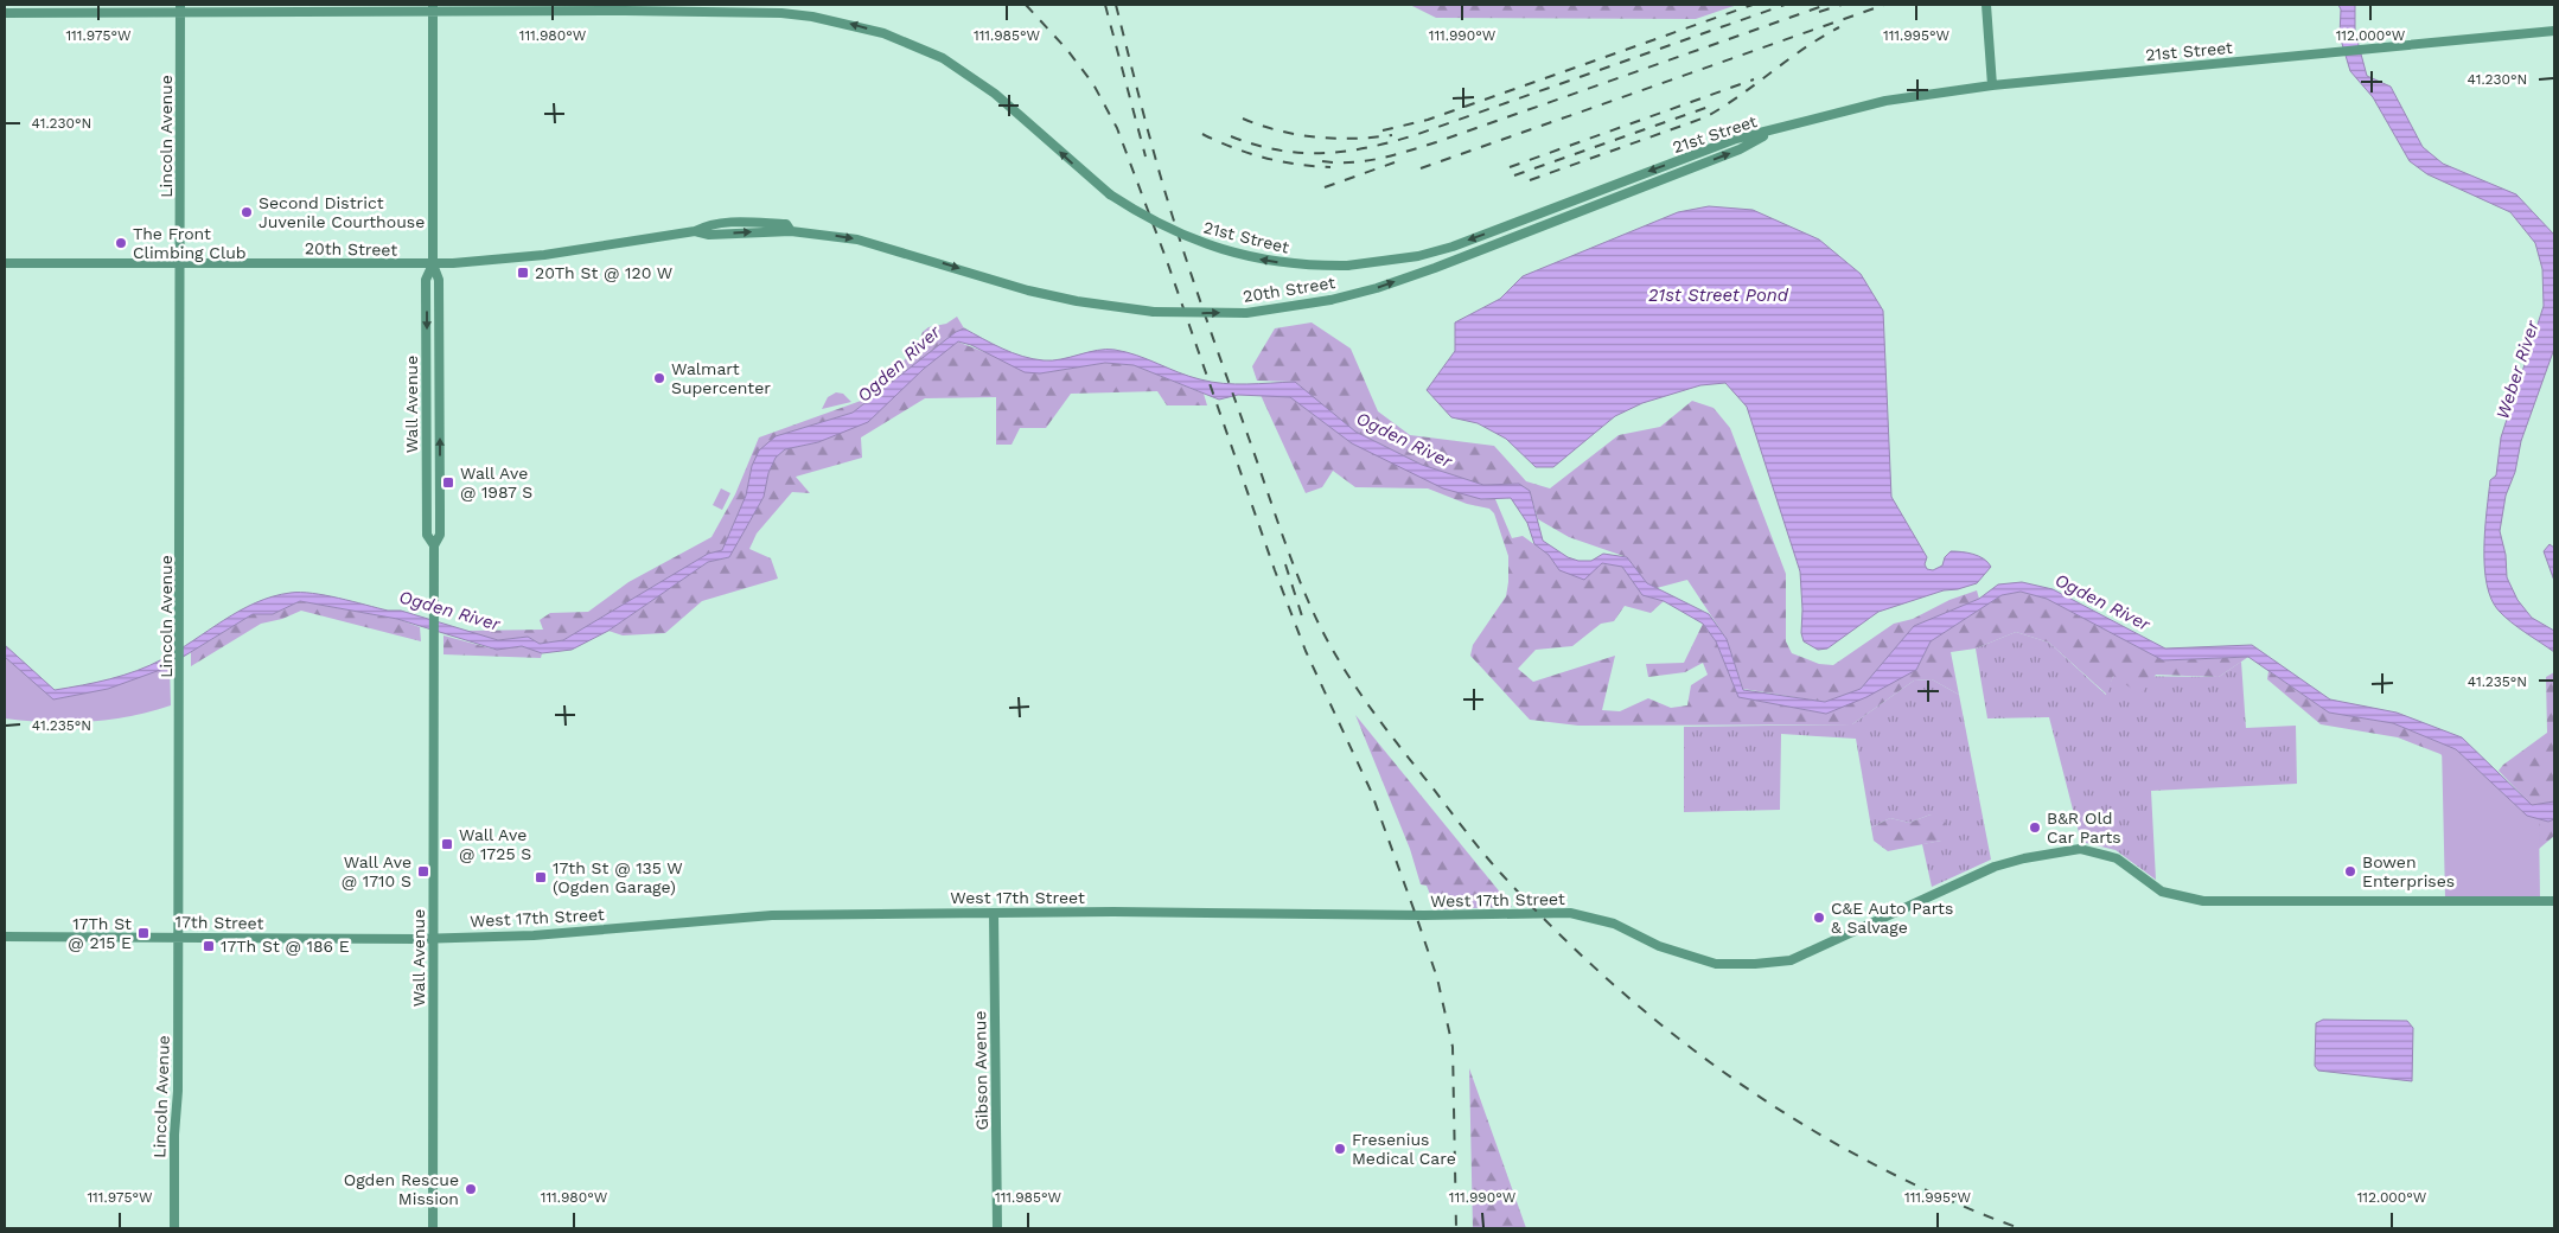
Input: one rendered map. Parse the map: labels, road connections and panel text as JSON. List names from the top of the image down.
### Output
{
  "streets": {
    "main road": [
      "21st Street",
      "Lincoln Avenue",
      "20th Street",
      "Wall Avenue",
      "West 17th Street",
      "17th Street",
      "Gibson Avenue"
    ]
  },
  "crossings": [
    ["21st Street", "Lincoln Avenue"],
    ["21st Street", "20th Street"],
    ["21st Street", "Wall Avenue"],
    ["Lincoln Avenue", "20th Street"],
    ["Lincoln Avenue", "17th Street"],
    ["20th Street", "Wall Avenue"],
    ["Wall Avenue", "West 17th Street"],
    ["Wall Avenue", "17th Street"],
    ["West 17th Street", "17th Street"],
    ["West 17th Street", "Gibson Avenue"]
  ],
  "one_way": ["21st Street", "20th Street"],
  "water": ["21st Street Pond", "Ogden River", "Weber River"],
  "places": {
    "other": [
      "Second District Juvenile Courthouse",
      "The Front Climbing Club",
      "Walmart Supercenter",
      "B&R Old Car Parts",
      "Bowen Enterprises",
      "C&E Auto Parts & Salvage",
      "Fresenius Medical Care",
      "Ogden Rescue Mission"
    ],
    "transit": [
      "20Th St @ 120 W",
      "Wall Ave @ 1987 S",
      "Wall Ave @ 1725 S",
      "Wall Ave @ 1710 S",
      "17th St @ 135 W (Ogden Garage)",
      "17Th St @ 215 E",
      "17Th St @ 186 E"
    ]
  },
  "coordinates": [
    "111.975°W",
    "111.980°W",
    "111.985°W",
    "111.990°W",
    "111.995°W",
    "112.000°W",
    "41.230°N",
    "41.235°N"
  ]
}
